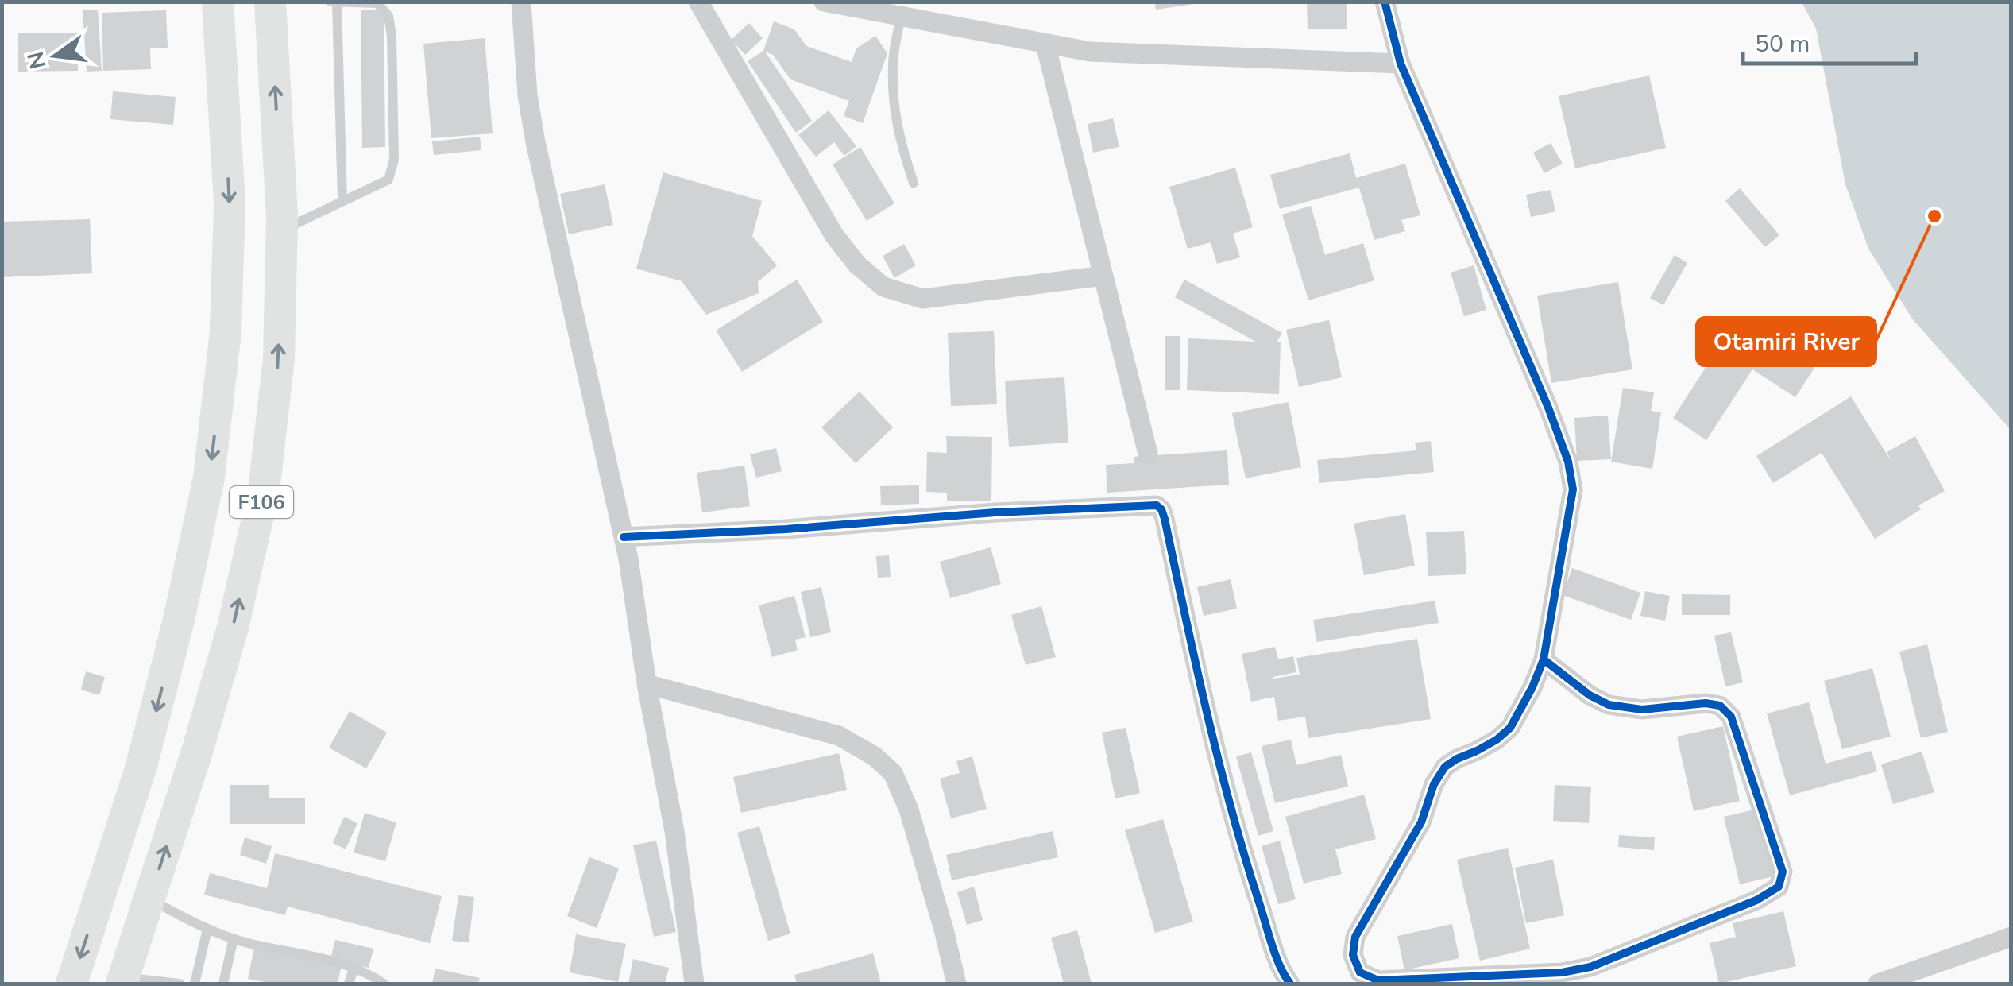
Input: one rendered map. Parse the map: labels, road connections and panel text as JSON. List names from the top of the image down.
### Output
{
  "streets": {
    "main road": ["F106"]
  },
  "places": ["Otamiri River"],
  "scale_bar": "50 m",
  "north": "left"
}
